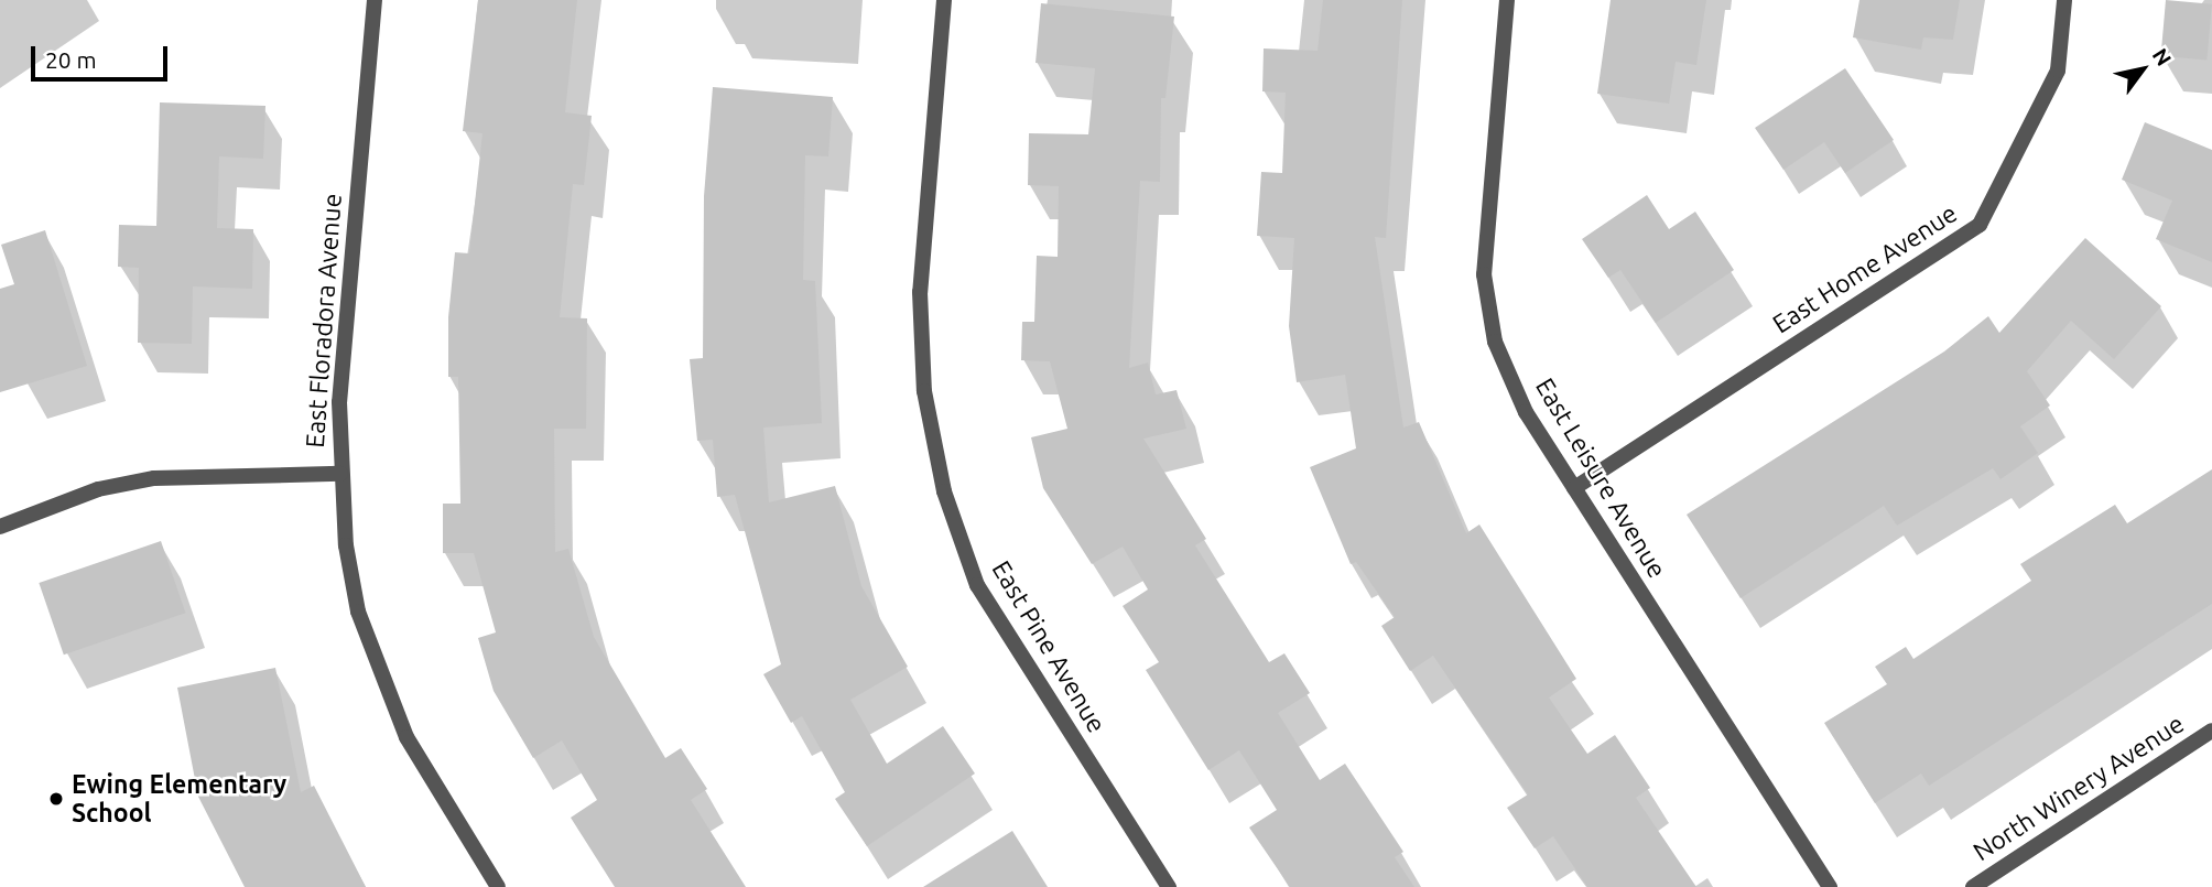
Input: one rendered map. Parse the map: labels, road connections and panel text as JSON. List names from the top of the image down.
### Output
{
  "streets": {
    "street": [
      "East Home Avenue",
      "East Floradora Avenue",
      "East Leisure Avenue",
      "East Pine Avenue",
      "North Winery Avenue"
    ]
  },
  "crossings": [
    ["East Home Avenue", "East Leisure Avenue"]
  ],
  "places": ["Ewing Elementary School"],
  "scale_bar": "20 m",
  "north": "top right"
}
